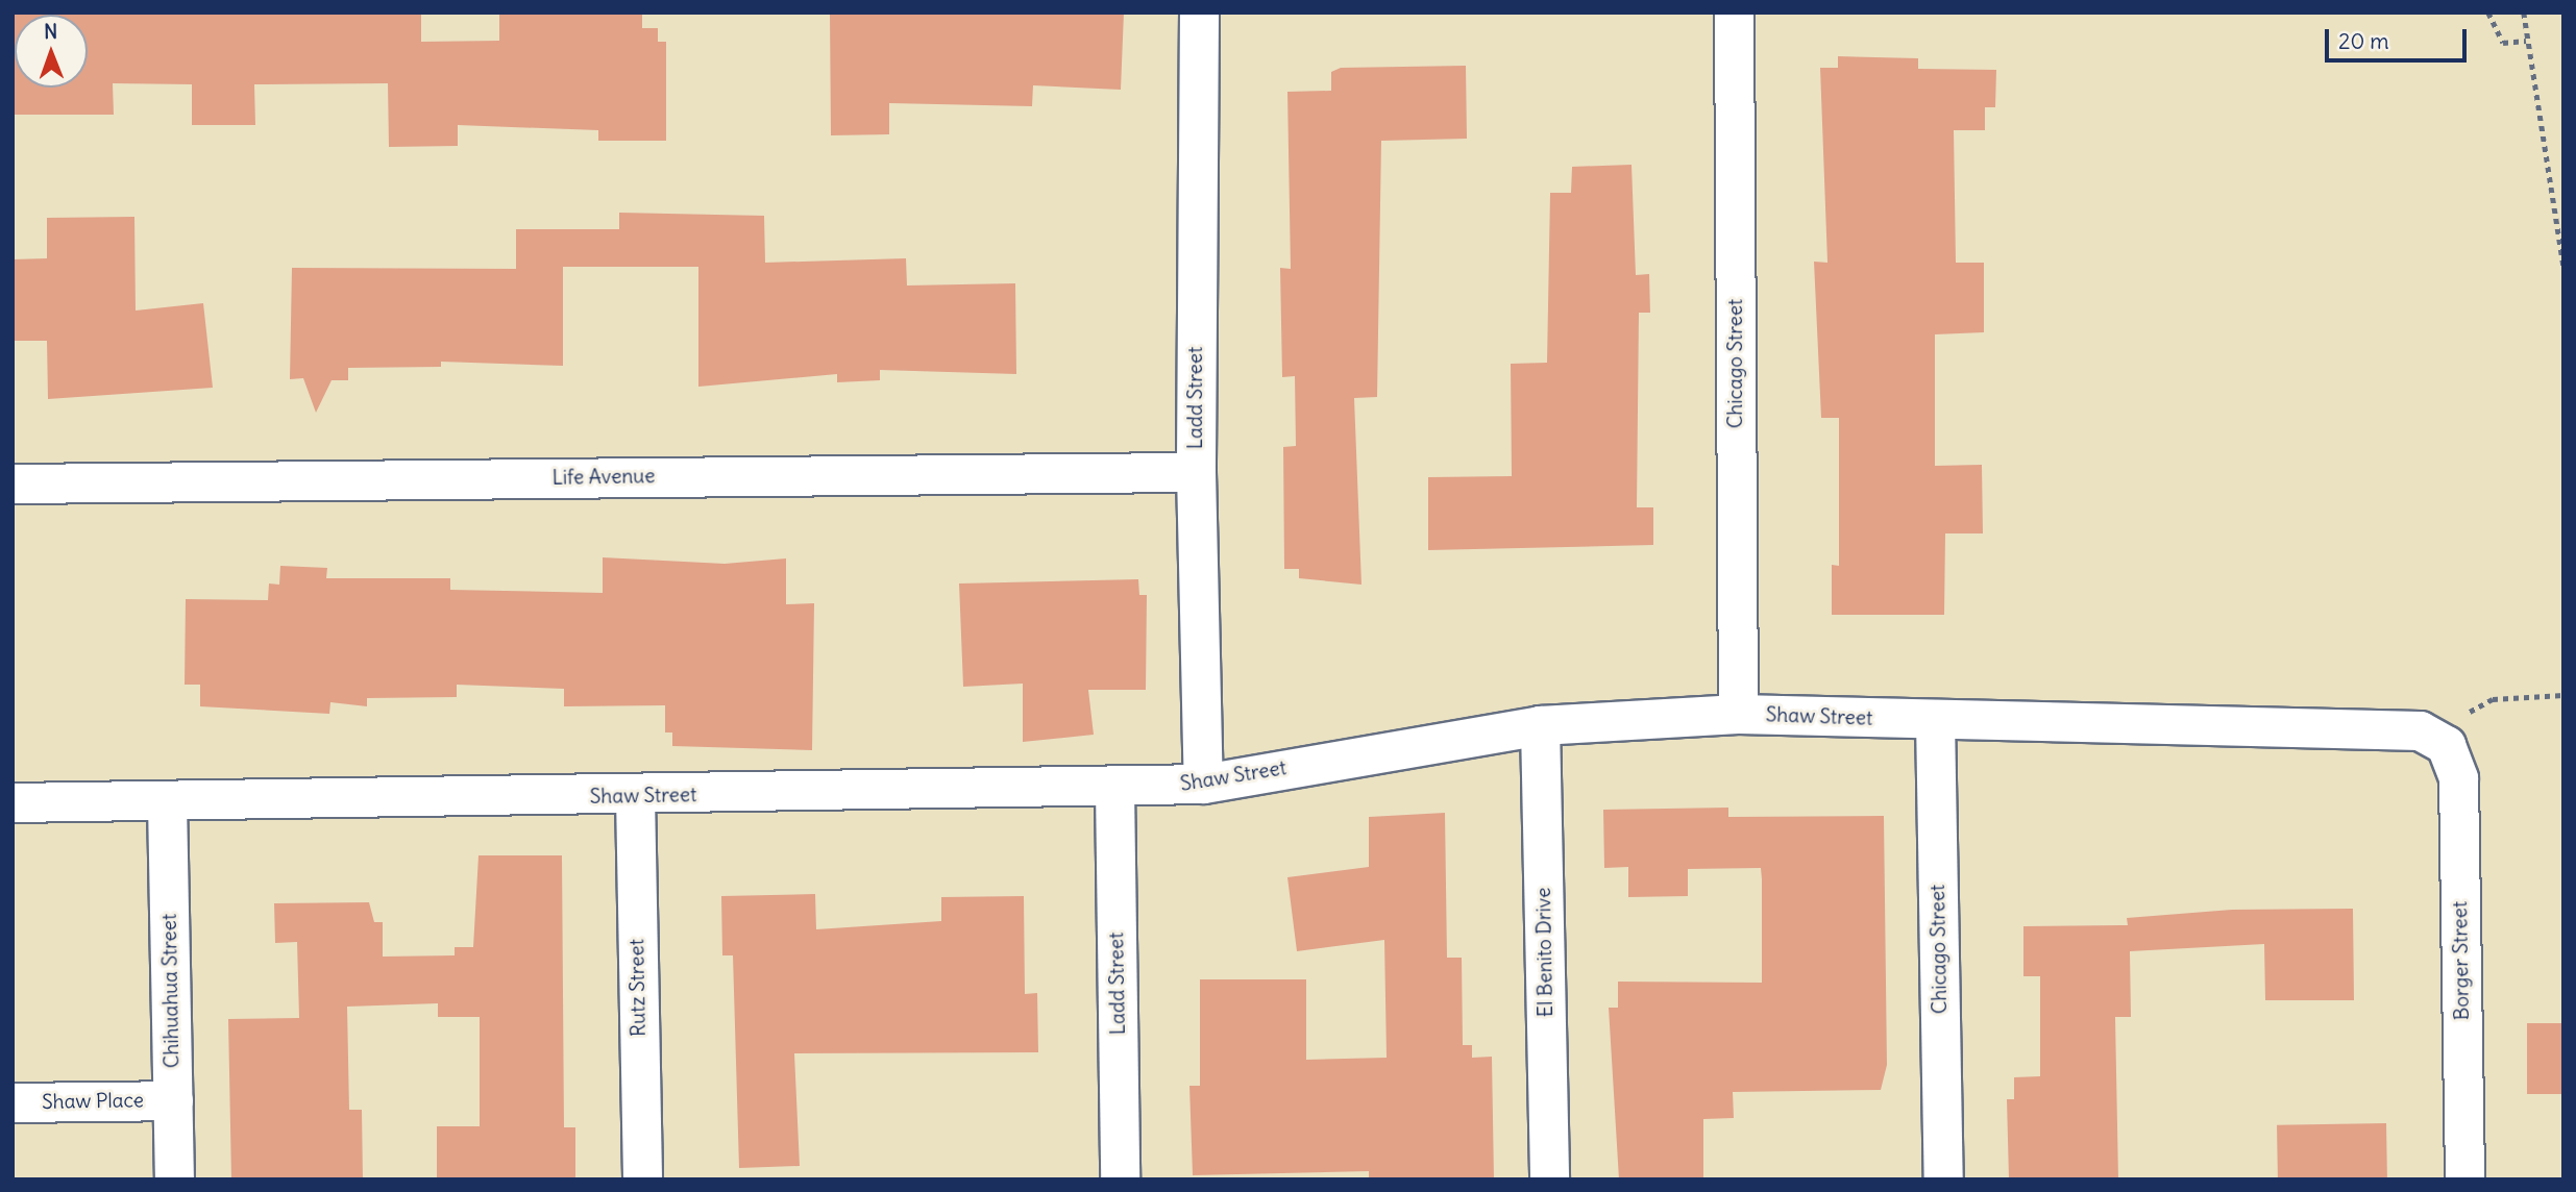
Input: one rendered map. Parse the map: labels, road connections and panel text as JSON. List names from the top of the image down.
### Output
{
  "streets": {
    "street": [
      "Chicago Street",
      "Ladd Street",
      "Life Avenue",
      "Shaw Street",
      "El Benito Drive",
      "Borger Street",
      "Rutz Street",
      "Chihuahua Street",
      "Shaw Place"
    ]
  },
  "crossings": [
    ["Chicago Street", "Shaw Street"],
    ["Ladd Street", "Life Avenue"],
    ["Ladd Street", "Shaw Street"],
    ["Shaw Street", "El Benito Drive"],
    ["Shaw Street", "Borger Street"],
    ["Shaw Street", "Rutz Street"],
    ["Shaw Street", "Chihuahua Street"],
    ["Chihuahua Street", "Shaw Place"]
  ],
  "scale_bar": "20 m",
  "north": "top"
}
